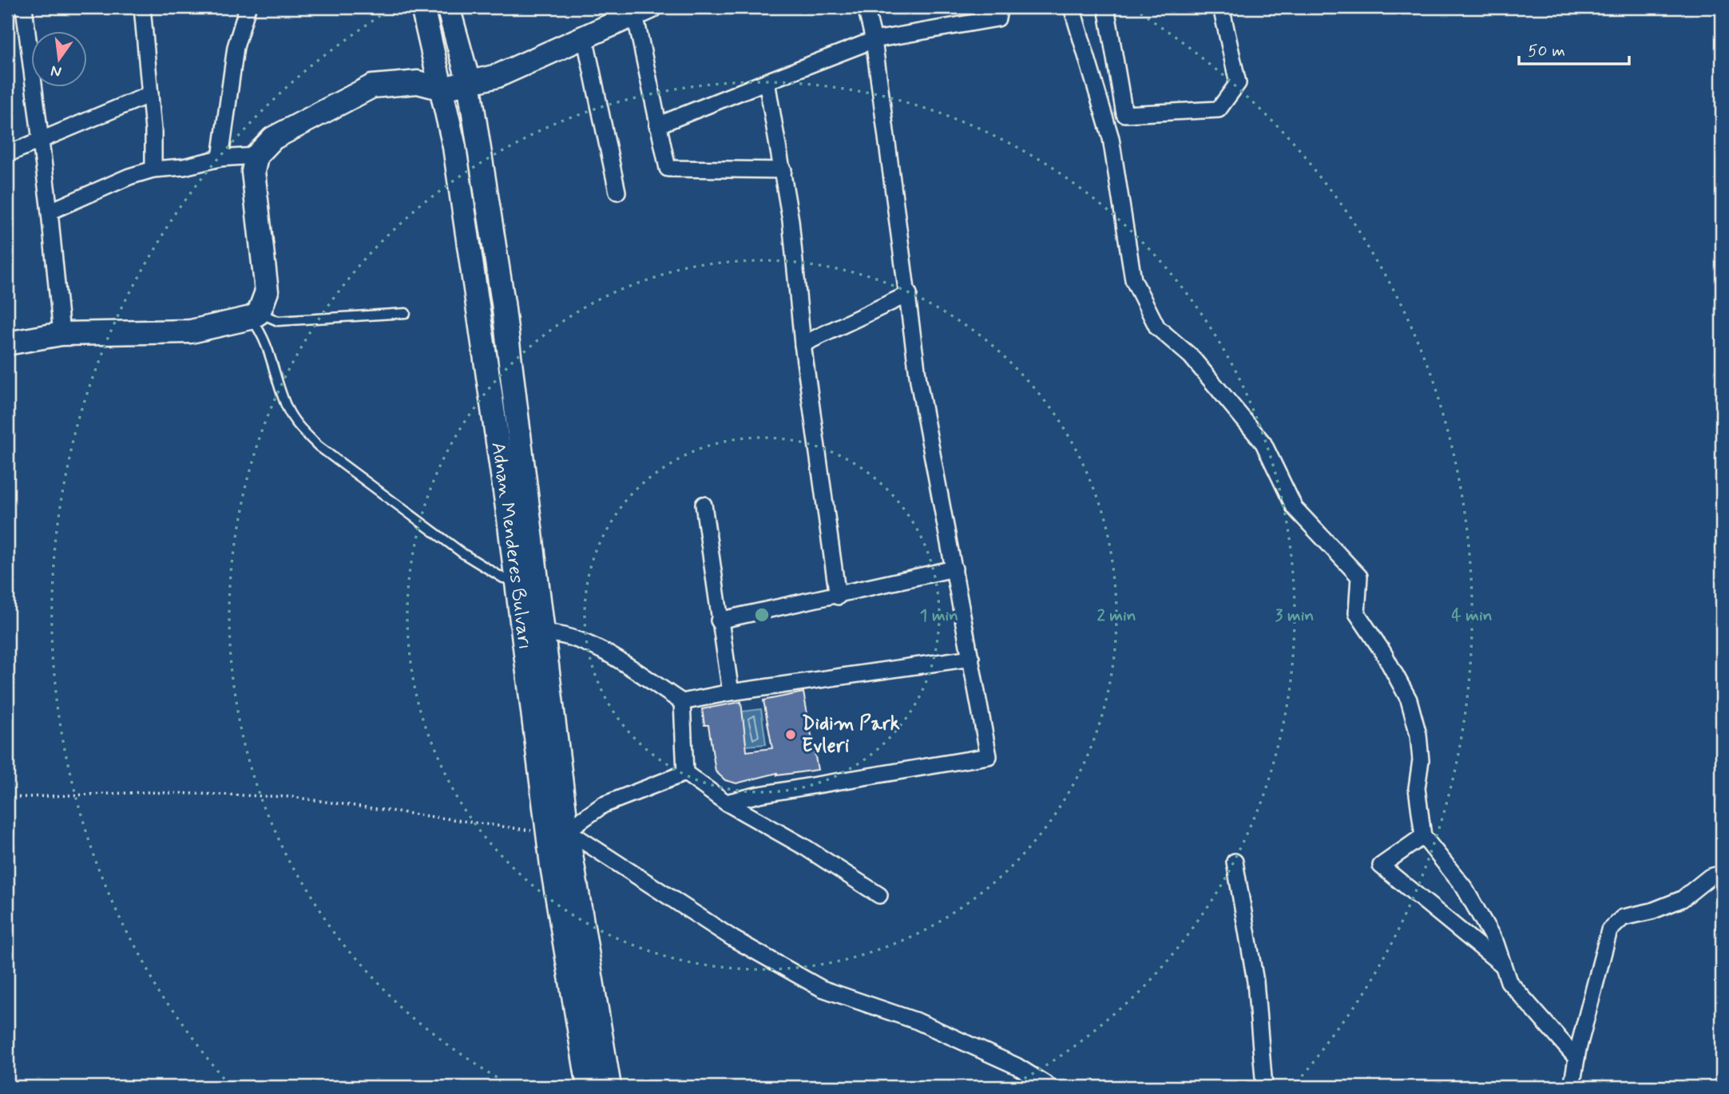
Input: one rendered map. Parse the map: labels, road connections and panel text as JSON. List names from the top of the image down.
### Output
{
  "streets": {
    "main road": ["Adnan Menderes Bulvarı"]
  },
  "places": ["Didim Park Evleri"],
  "scale_bar": "50 m",
  "north": "bottom",
  "rings": [
    "1 min",
    "2 min",
    "3 min",
    "4 min"
  ]
}
